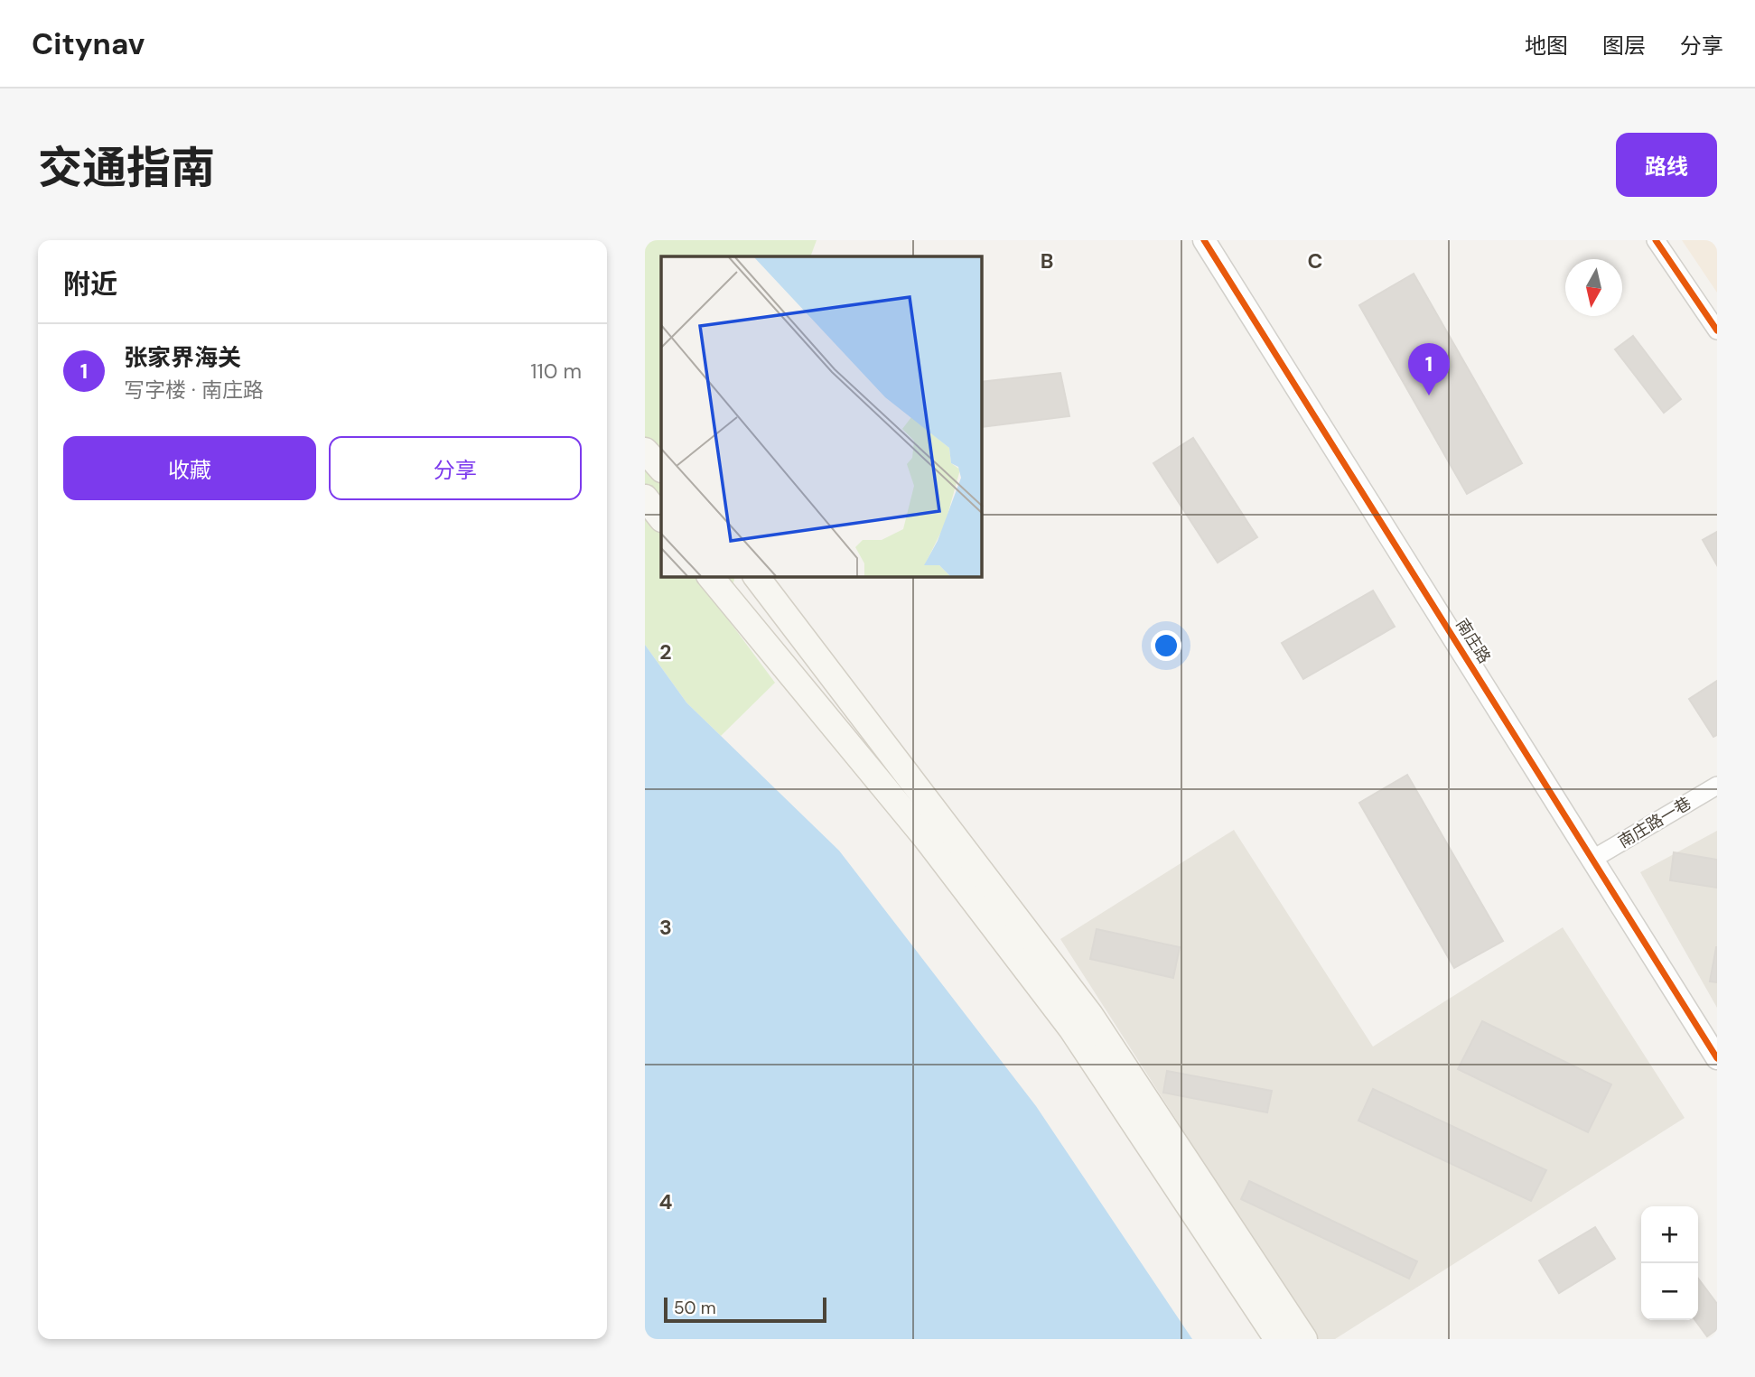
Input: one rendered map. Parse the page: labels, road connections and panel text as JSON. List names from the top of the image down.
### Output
{
  "streets": {
    "street": ["南庄路", "南庄路一巷"]
  },
  "crossings": [
    ["南庄路", "南庄路一巷"]
  ],
  "scale_bar": "50 m",
  "north": "bottom",
  "page": {
    "header": "Citynav",
    "nav": ["地图", "图层", "分享"],
    "title": "交通指南",
    "buttons": [
      "路线",
      ["收藏", "分享"]
    ],
    "heading": "附近",
    "list": [
      {
        "mark": "1",
        "name": "张家界海关",
        "note": "写字楼 · 南庄路",
        "value": "110 m"
      }
    ],
    "pins": "1",
    "map_buttons": ["+", "−"],
    "scale": "50 m"
  },
  "grid": {
    "columns": ["B", "C"],
    "rows": ["2", "3", "4"]
  }
}
